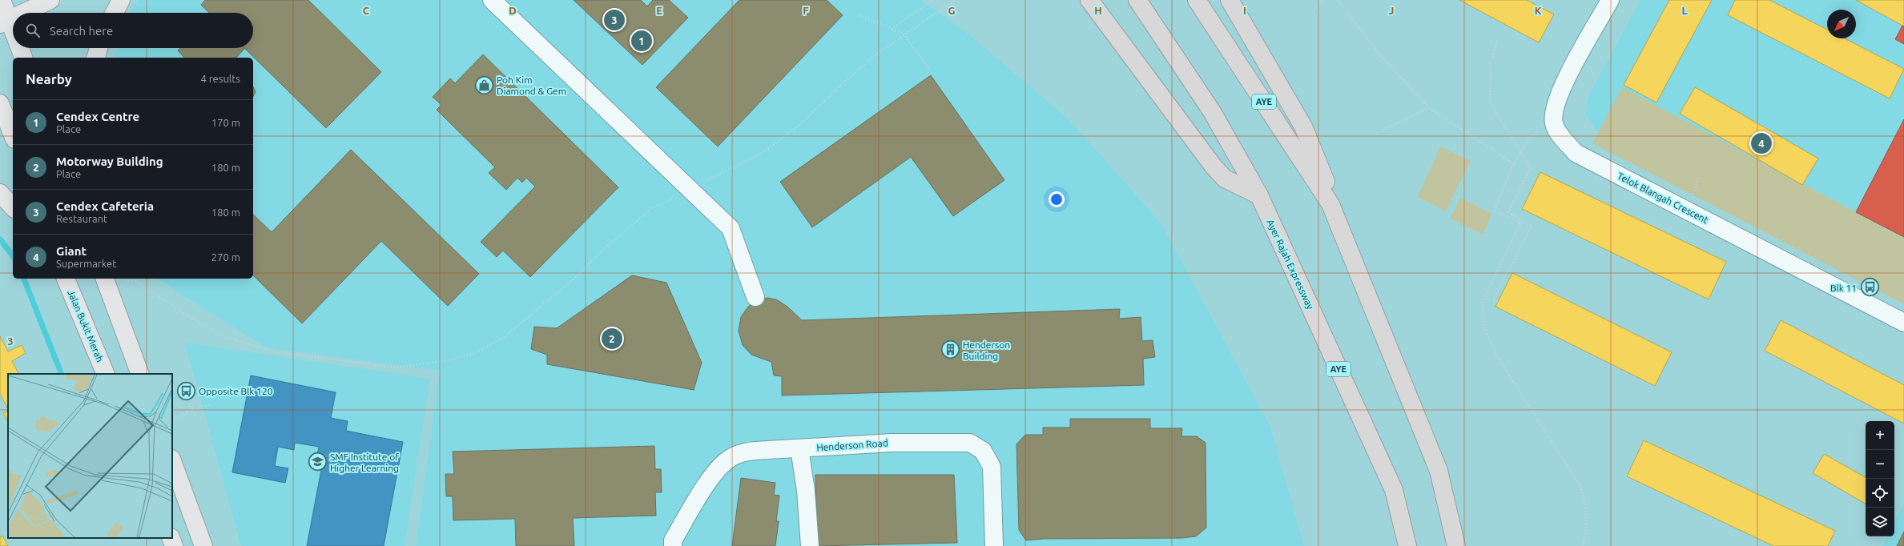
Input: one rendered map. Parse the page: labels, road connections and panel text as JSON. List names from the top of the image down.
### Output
{
  "streets": {
    "highway": ["AYE", "Ayer Rajah Expressway"],
    "main road": ["Jalan Bukit Merah"],
    "street": ["Telok Blangah Crescent", "Henderson Road"]
  },
  "places": {
    "shop": ["Poh Kim Diamond & Gem"],
    "bus stop": ["Blk 11", "Opposite Blk 120"],
    "building": ["Henderson Building"],
    "school or university": ["SMF Institute of Higher Learning"]
  },
  "north": "bottom left",
  "page": {
    "pins": [
      "3",
      "1",
      "4",
      "2"
    ],
    "search": "Search here",
    "heading": ["Nearby", "4 results"],
    "list": [
      {
        "mark": "1",
        "name": "Cendex Centre",
        "note": "Place",
        "value": "170 m"
      },
      {
        "mark": "2",
        "name": "Motorway Building",
        "note": "Place",
        "value": "180 m"
      },
      {
        "mark": "3",
        "name": "Cendex Cafeteria",
        "note": "Restaurant",
        "value": "180 m"
      },
      {
        "mark": "4",
        "name": "Giant",
        "note": "Supermarket",
        "value": "270 m"
      }
    ],
    "map_buttons": ["+", "−"]
  },
  "grid": {
    "columns": [
      "C",
      "D",
      "E",
      "F",
      "G",
      "H",
      "I",
      "J",
      "K",
      "L"
    ],
    "rows": ["3"]
  }
}
